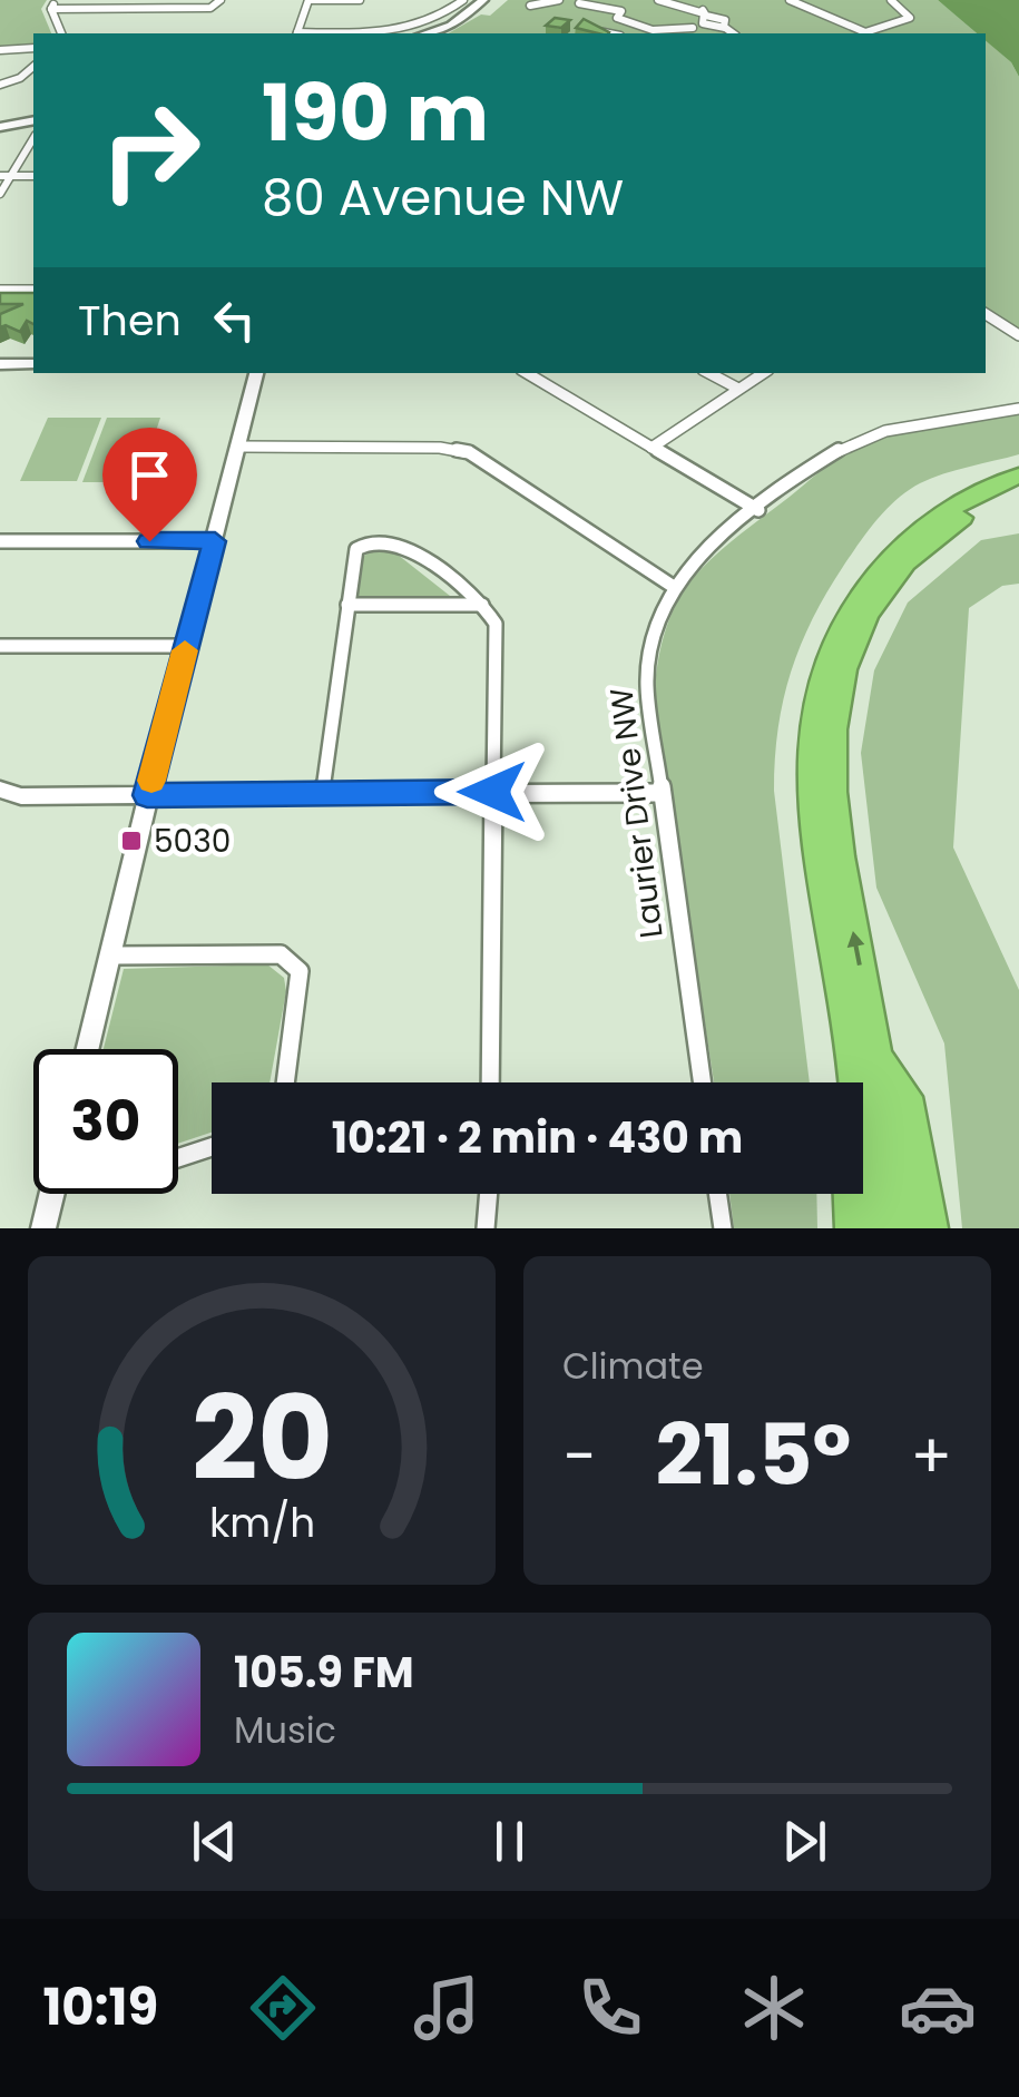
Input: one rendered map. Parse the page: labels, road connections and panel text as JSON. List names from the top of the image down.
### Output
{
  "streets": {
    "street": ["Laurier Drive NW"]
  },
  "places": {
    "transit": ["5030"]
  },
  "page": {
    "turn": ["190 m", "80 Avenue NW"],
    "then": "Then",
    "limit": "30",
    "trip": "10:21 · 2 min · 430 m",
    "tile": "Climate",
    "heat": ["−", "21.5°", "+"],
    "song": ["105.9 FM", "Music"],
    "tabs": "10:19",
    "gauge": ["20", "km/h"]
  }
}
